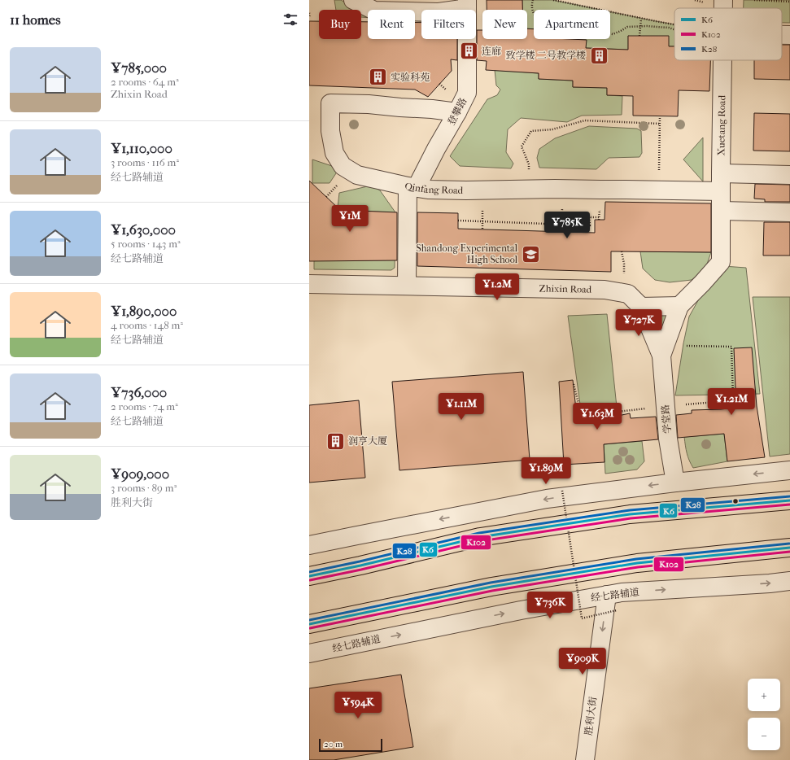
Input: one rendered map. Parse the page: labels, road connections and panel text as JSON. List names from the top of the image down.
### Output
{
  "streets": {
    "street": [
      "登攀路",
      "Xuetang Road",
      "Qinfang Road",
      "Zhixin Road",
      "学堂路",
      "经七路辅道",
      "胜利大街"
    ]
  },
  "crossings": [
    ["登攀路", "Qinfang Road"],
    ["登攀路", "Zhixin Road"],
    ["Xuetang Road", "Qinfang Road"],
    ["Xuetang Road", "学堂路"],
    ["Zhixin Road", "学堂路"],
    ["经七路辅道", "胜利大街"]
  ],
  "one_way": ["胜利大街"],
  "places": {
    "building": [
      "连廊",
      "致学楼 二号教学楼",
      "实验科苑",
      "润亨大厦"
    ],
    "school or university": ["Shandong Experimental High School"]
  },
  "lines": ["transit line K28", "transit line K6", "transit line K102"],
  "legend": ["K6", "K102", "K28"],
  "scale_bar": "20 m",
  "page": {
    "heading": "11 homes",
    "chip": [
      "Buy",
      "Rent",
      "Filters",
      "New",
      "Apartment"
    ],
    "list": [
      {
        "name": "¥785,000",
        "note": "2 rooms · 64 m² · Zhixin Road"
      },
      {
        "name": "¥1,110,000",
        "note": "3 rooms · 116 m² · 经七路辅道"
      },
      {
        "name": "¥1,630,000",
        "note": "5 rooms · 143 m² · 经七路辅道"
      },
      {
        "name": "¥1,890,000",
        "note": "4 rooms · 148 m² · 经七路辅道"
      },
      {
        "name": "¥736,000",
        "note": "2 rooms · 74 m² · 经七路辅道"
      },
      {
        "name": "¥909,000",
        "note": "3 rooms · 89 m² · 胜利大街"
      }
    ],
    "price": [
      "¥1M",
      "¥785K",
      "¥1.2M",
      "¥727K",
      "¥1.21M",
      "¥1.11M",
      "¥1.63M",
      "¥1.89M",
      "¥736K",
      "¥909K",
      "¥594K"
    ],
    "map_buttons": ["+", "−"],
    "scale": "20 m"
  }
}
